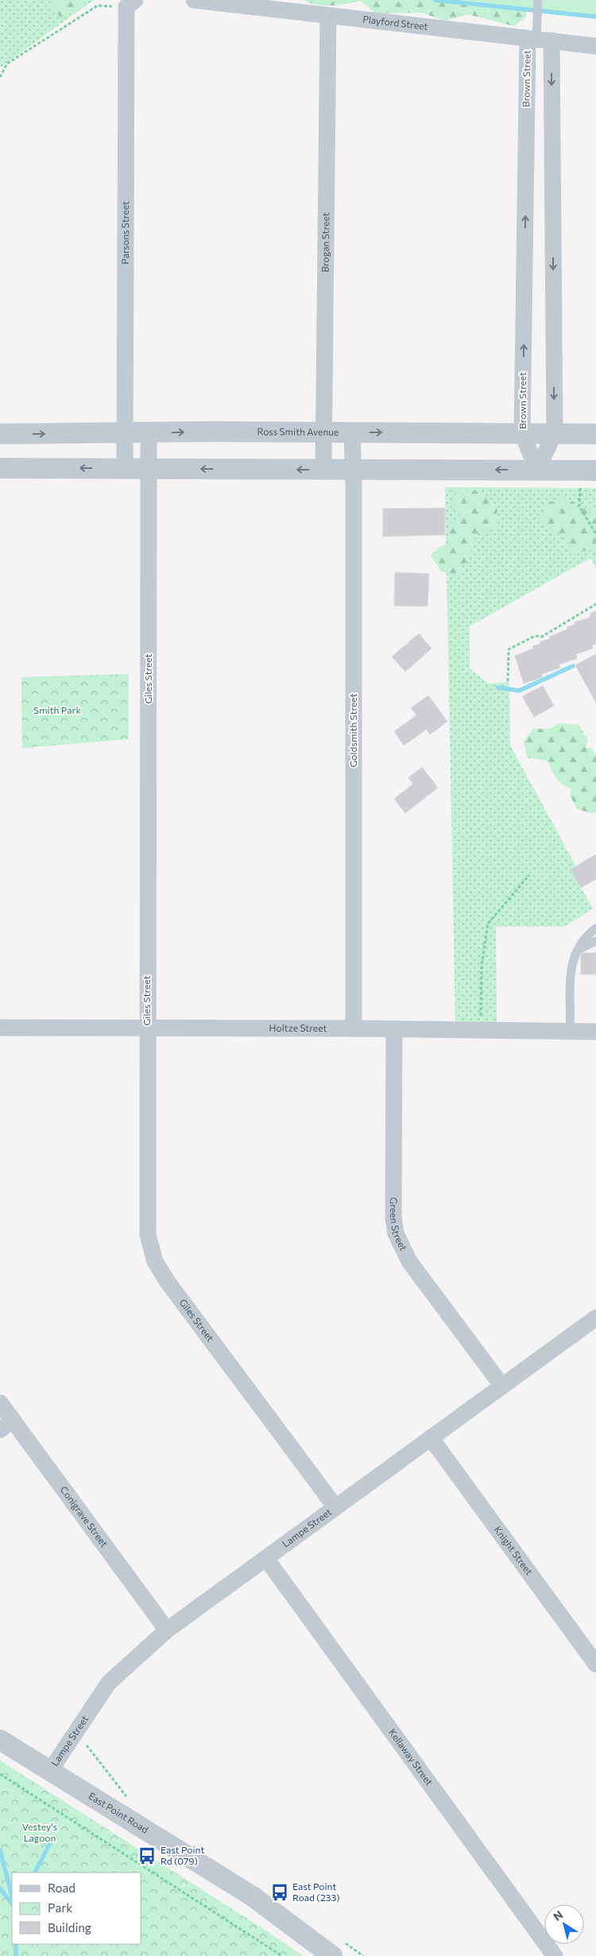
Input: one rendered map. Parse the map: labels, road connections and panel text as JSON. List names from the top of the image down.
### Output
{
  "streets": {
    "street": [
      "Playford Street",
      "Brown Street",
      "Parsons Street",
      "Brogan Street",
      "Ross Smith Avenue",
      "Giles Street",
      "Goldsmith Street",
      "Holtze Street",
      "Green Street",
      "Conigrave Street",
      "Lampe Street",
      "Knight Street",
      "Kellaway Street",
      "East Point Road"
    ]
  },
  "crossings": [
    ["Playford Street", "Brown Street"],
    ["Playford Street", "Brogan Street"],
    ["Brown Street", "Ross Smith Avenue"],
    ["Parsons Street", "Ross Smith Avenue"],
    ["Brogan Street", "Ross Smith Avenue"],
    ["Ross Smith Avenue", "Giles Street"],
    ["Ross Smith Avenue", "Goldsmith Street"],
    ["Giles Street", "Holtze Street"],
    ["Giles Street", "Lampe Street"],
    ["Goldsmith Street", "Holtze Street"],
    ["Holtze Street", "Green Street"],
    ["Green Street", "Lampe Street"],
    ["Conigrave Street", "Lampe Street"],
    ["Lampe Street", "Knight Street"],
    ["Lampe Street", "Kellaway Street"],
    ["Lampe Street", "East Point Road"]
  ],
  "parks": ["Smith Park", "Vestey's Lagoon"],
  "places": {
    "bus stop": ["East Point Rd (079)", "East Point Road (233)"]
  },
  "legend": ["Road", "Park", "Building"],
  "north": "top left"
}
